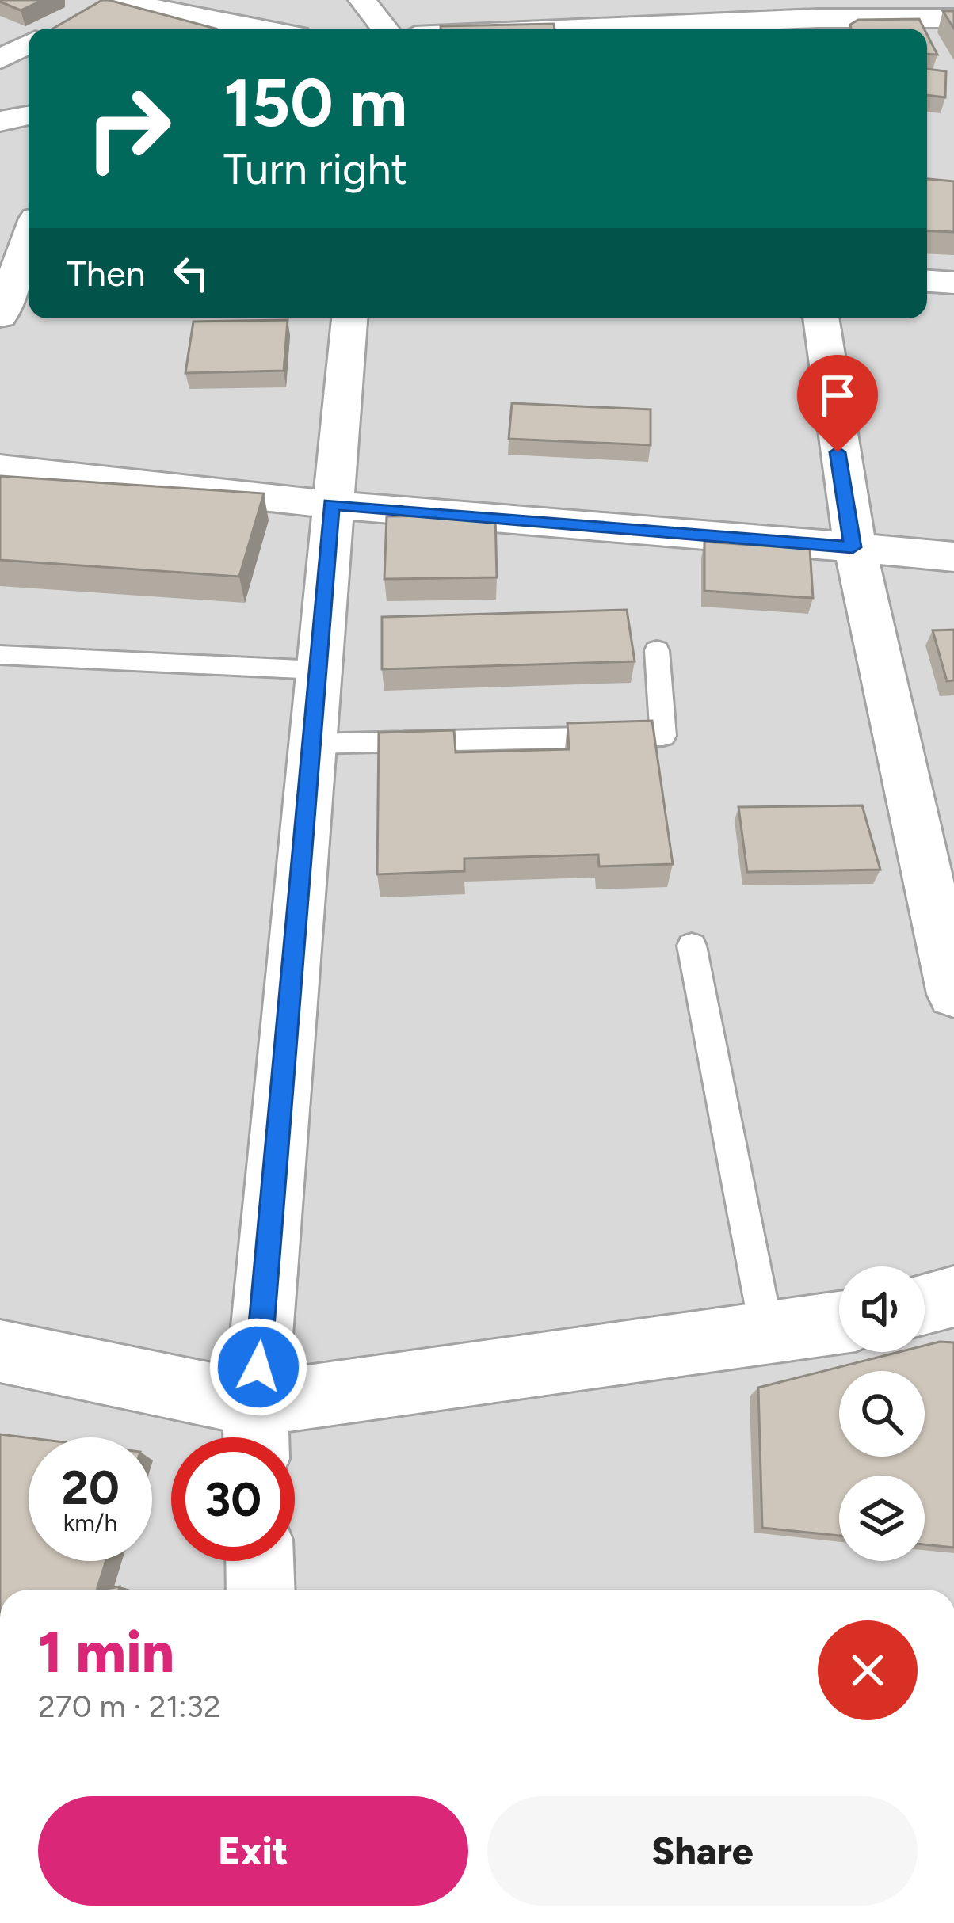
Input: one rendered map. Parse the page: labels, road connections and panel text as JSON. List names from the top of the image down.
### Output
{
  "page": {
    "turn": ["150 m", "Turn right"],
    "then": "Then",
    "speed": "20 km/h",
    "limit": "30",
    "heading": ["1 min", "270 m · 21:32"],
    "buttons": ["Exit", "Share"]
  }
}
